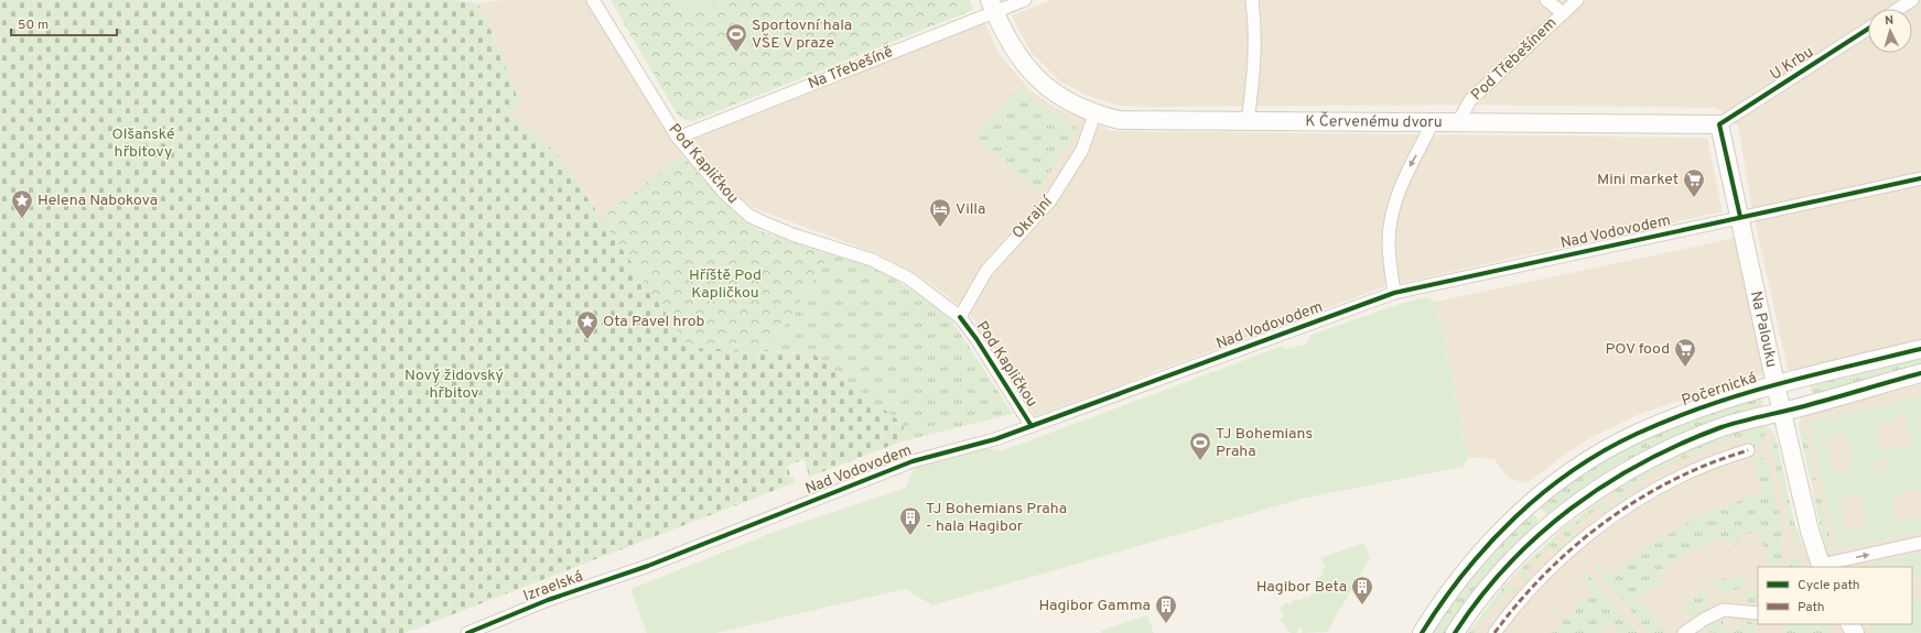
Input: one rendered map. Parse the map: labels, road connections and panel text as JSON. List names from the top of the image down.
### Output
{
  "streets": {
    "street": [
      "Pod Třebešínem",
      "U Krbu",
      "Na Třebešíně",
      "K Červenému dvoru",
      "Pod Kapličkou",
      "Okrajní",
      "Nad Vodovodem",
      "Na Palouku",
      "Počernická",
      "Izraelská"
    ]
  },
  "crossings": [
    ["Pod Třebešínem", "K Červenému dvoru"],
    ["U Krbu", "K Červenému dvoru"],
    ["Na Třebešíně", "K Červenému dvoru"],
    ["Na Třebešíně", "Pod Kapličkou"],
    ["K Červenému dvoru", "Okrajní"],
    ["Pod Kapličkou", "Okrajní"],
    ["Pod Kapličkou", "Nad Vodovodem"],
    ["Nad Vodovodem", "Na Palouku"],
    ["Nad Vodovodem", "Izraelská"],
    ["Na Palouku", "Počernická"]
  ],
  "parks": ["Olšanské hřbitovy", "Hříště Pod Kapličkou", "Nový židovský hřbitov"],
  "places": {
    "sports": ["Sportovní hala VŠE V praze", "TJ Bohemians Praha"],
    "supermarket": ["Mini market", "POV food"],
    "place": ["Helena Nabokova", "Ota Pavel hrob"],
    "hotel": ["Villa"],
    "building": ["TJ Bohemians Praha - hala Hagibor", "Hagibor Beta", "Hagibor Gamma"]
  },
  "legend": ["Cycle path", "Path"],
  "scale_bar": "50 m",
  "north": "top"
}
